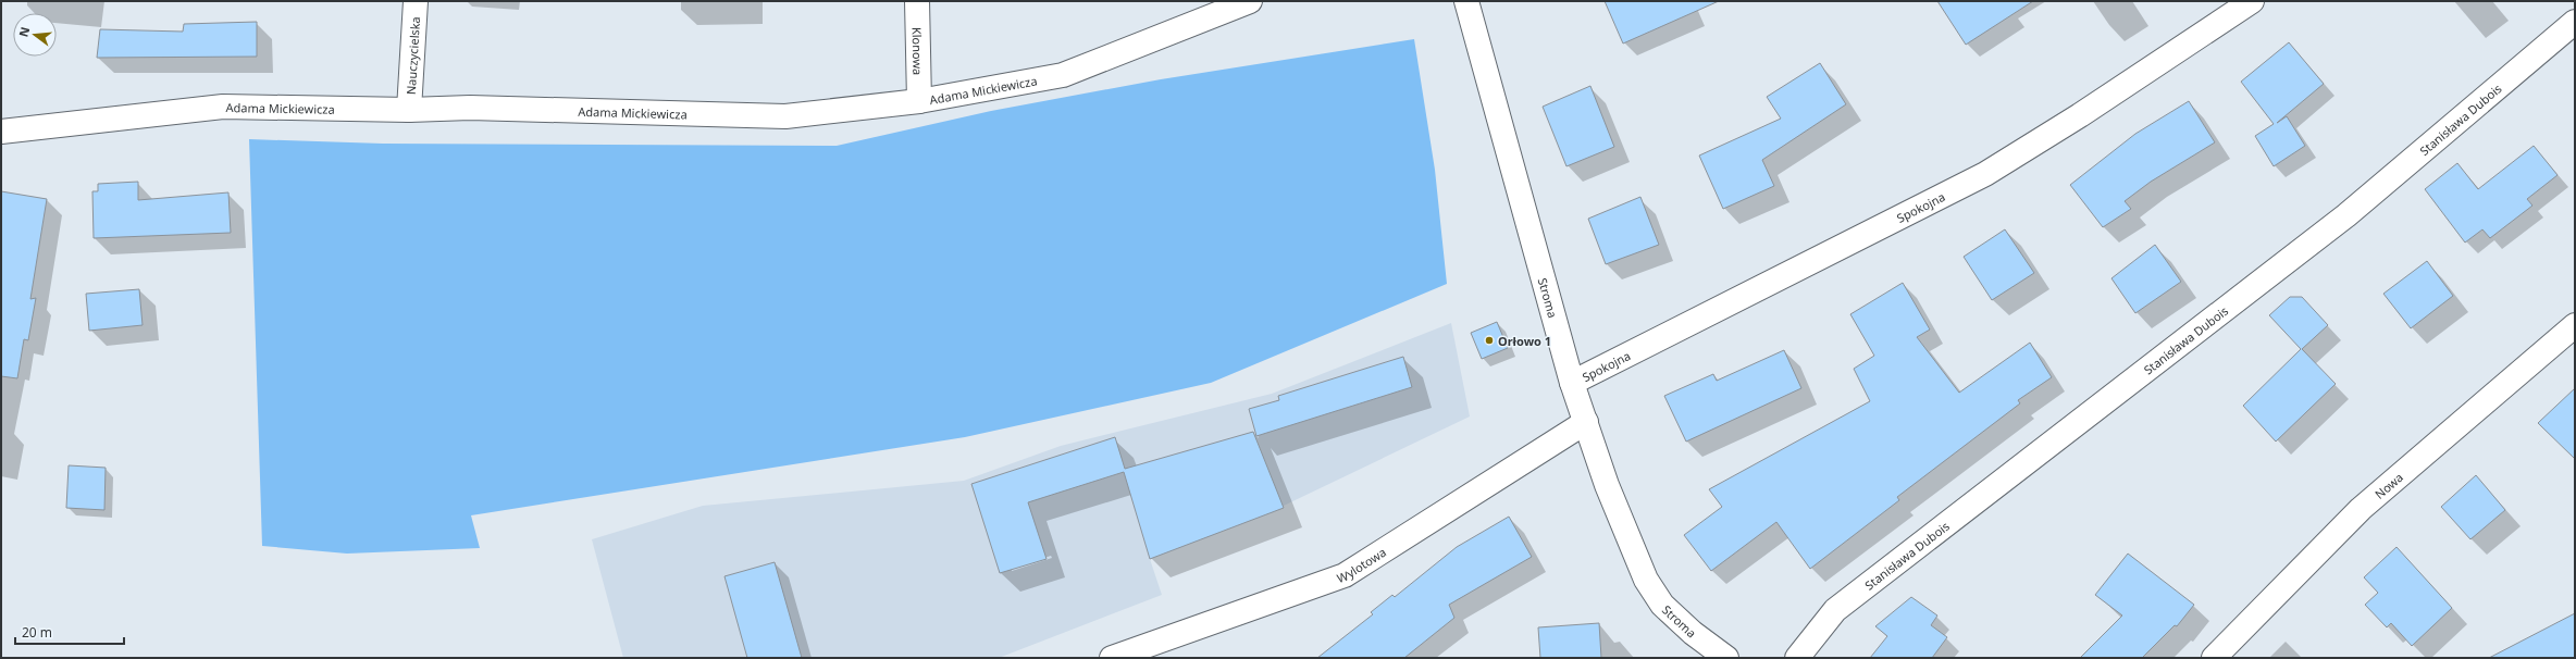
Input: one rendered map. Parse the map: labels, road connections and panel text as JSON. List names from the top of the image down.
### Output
{
  "streets": {
    "street": [
      "Klonowa",
      "Nauczycielska",
      "Adama Mickiewicza",
      "Stanisława Dubois",
      "Spokojna",
      "Stroma",
      "Nowa",
      "Wylotowa"
    ]
  },
  "crossings": [
    ["Klonowa", "Adama Mickiewicza"],
    ["Nauczycielska", "Adama Mickiewicza"],
    ["Spokojna", "Stroma"],
    ["Stroma", "Wylotowa"]
  ],
  "places": ["Orłowo 1"],
  "scale_bar": "20 m",
  "north": "left"
}
